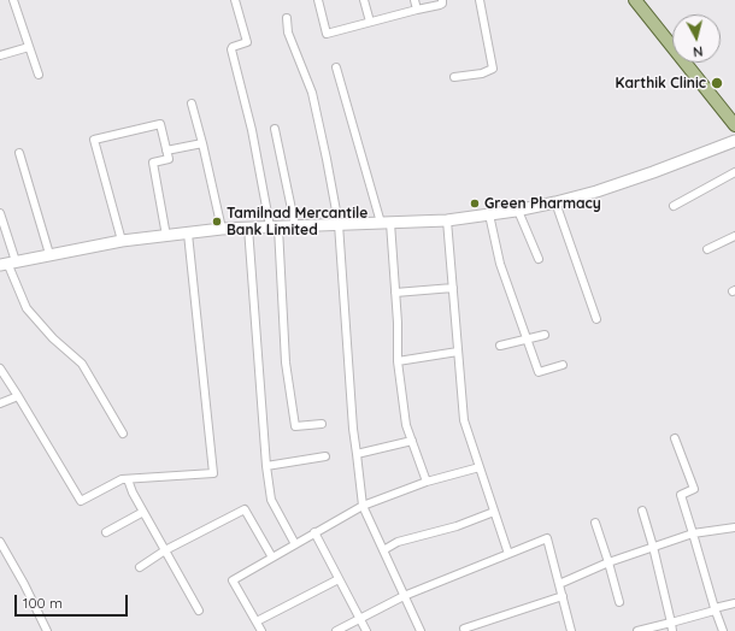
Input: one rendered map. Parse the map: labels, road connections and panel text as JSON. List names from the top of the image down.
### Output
{
  "places": ["Karthik Clinic", "Green Pharmacy", "Tamilnad Mercantile Bank Limited"],
  "scale_bar": "100 m",
  "north": "bottom"
}
